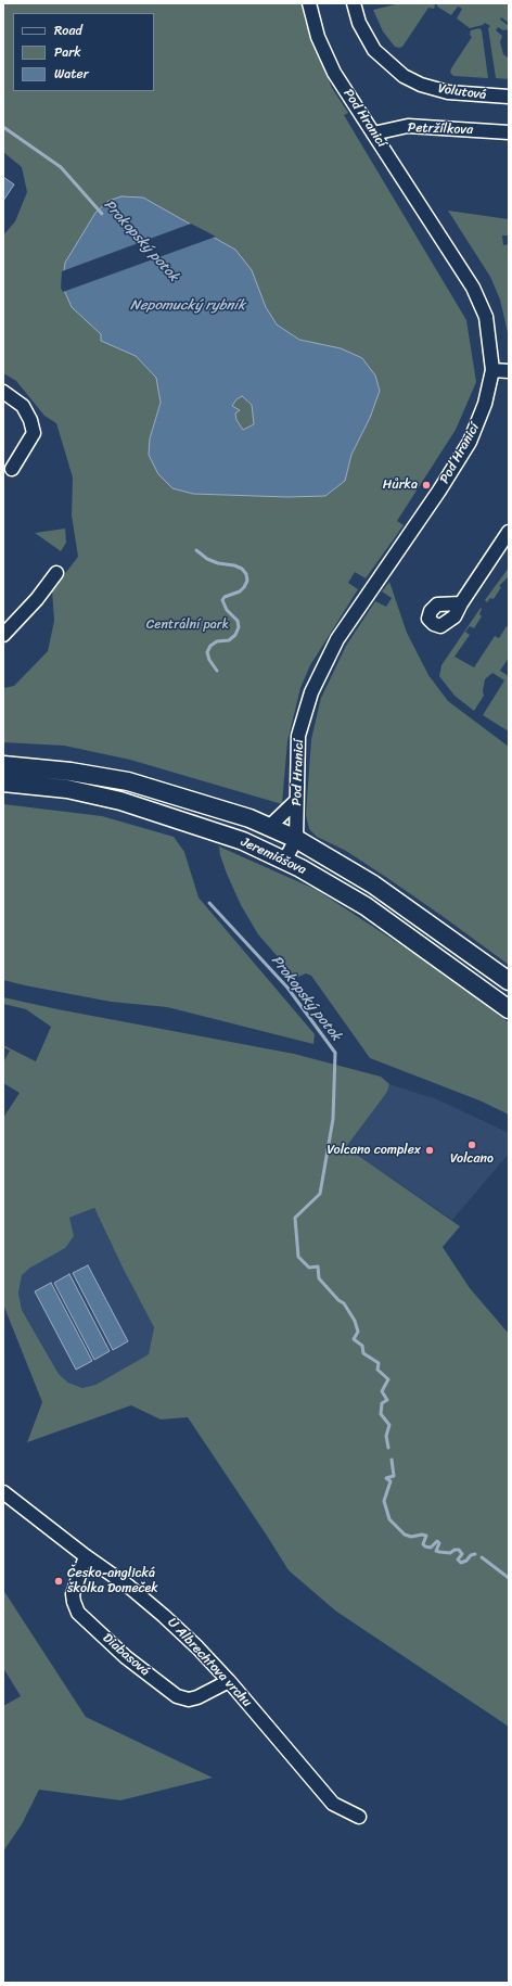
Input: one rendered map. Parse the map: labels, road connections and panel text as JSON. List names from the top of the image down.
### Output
{
  "streets": {
    "main road": ["Jeremiášova"],
    "street": [
      "Volutová",
      "Pod Hranicí",
      "Petržílkova",
      "Diabasová",
      "U Albrechtova vrchu"
    ]
  },
  "crossings": [
    ["Pod Hranicí", "Petržílkova"],
    ["Pod Hranicí", "Jeremiášova"],
    ["Diabasová", "U Albrechtova vrchu"]
  ],
  "water": ["Prokopský potok", "Nepomucký rybník"],
  "parks": ["Centrální park"],
  "places": [
    "Hůrka",
    "Volcano",
    "Volcano complex",
    "Česko-anglická školka Domeček"
  ],
  "legend": ["Road", "Park", "Water"]
}
